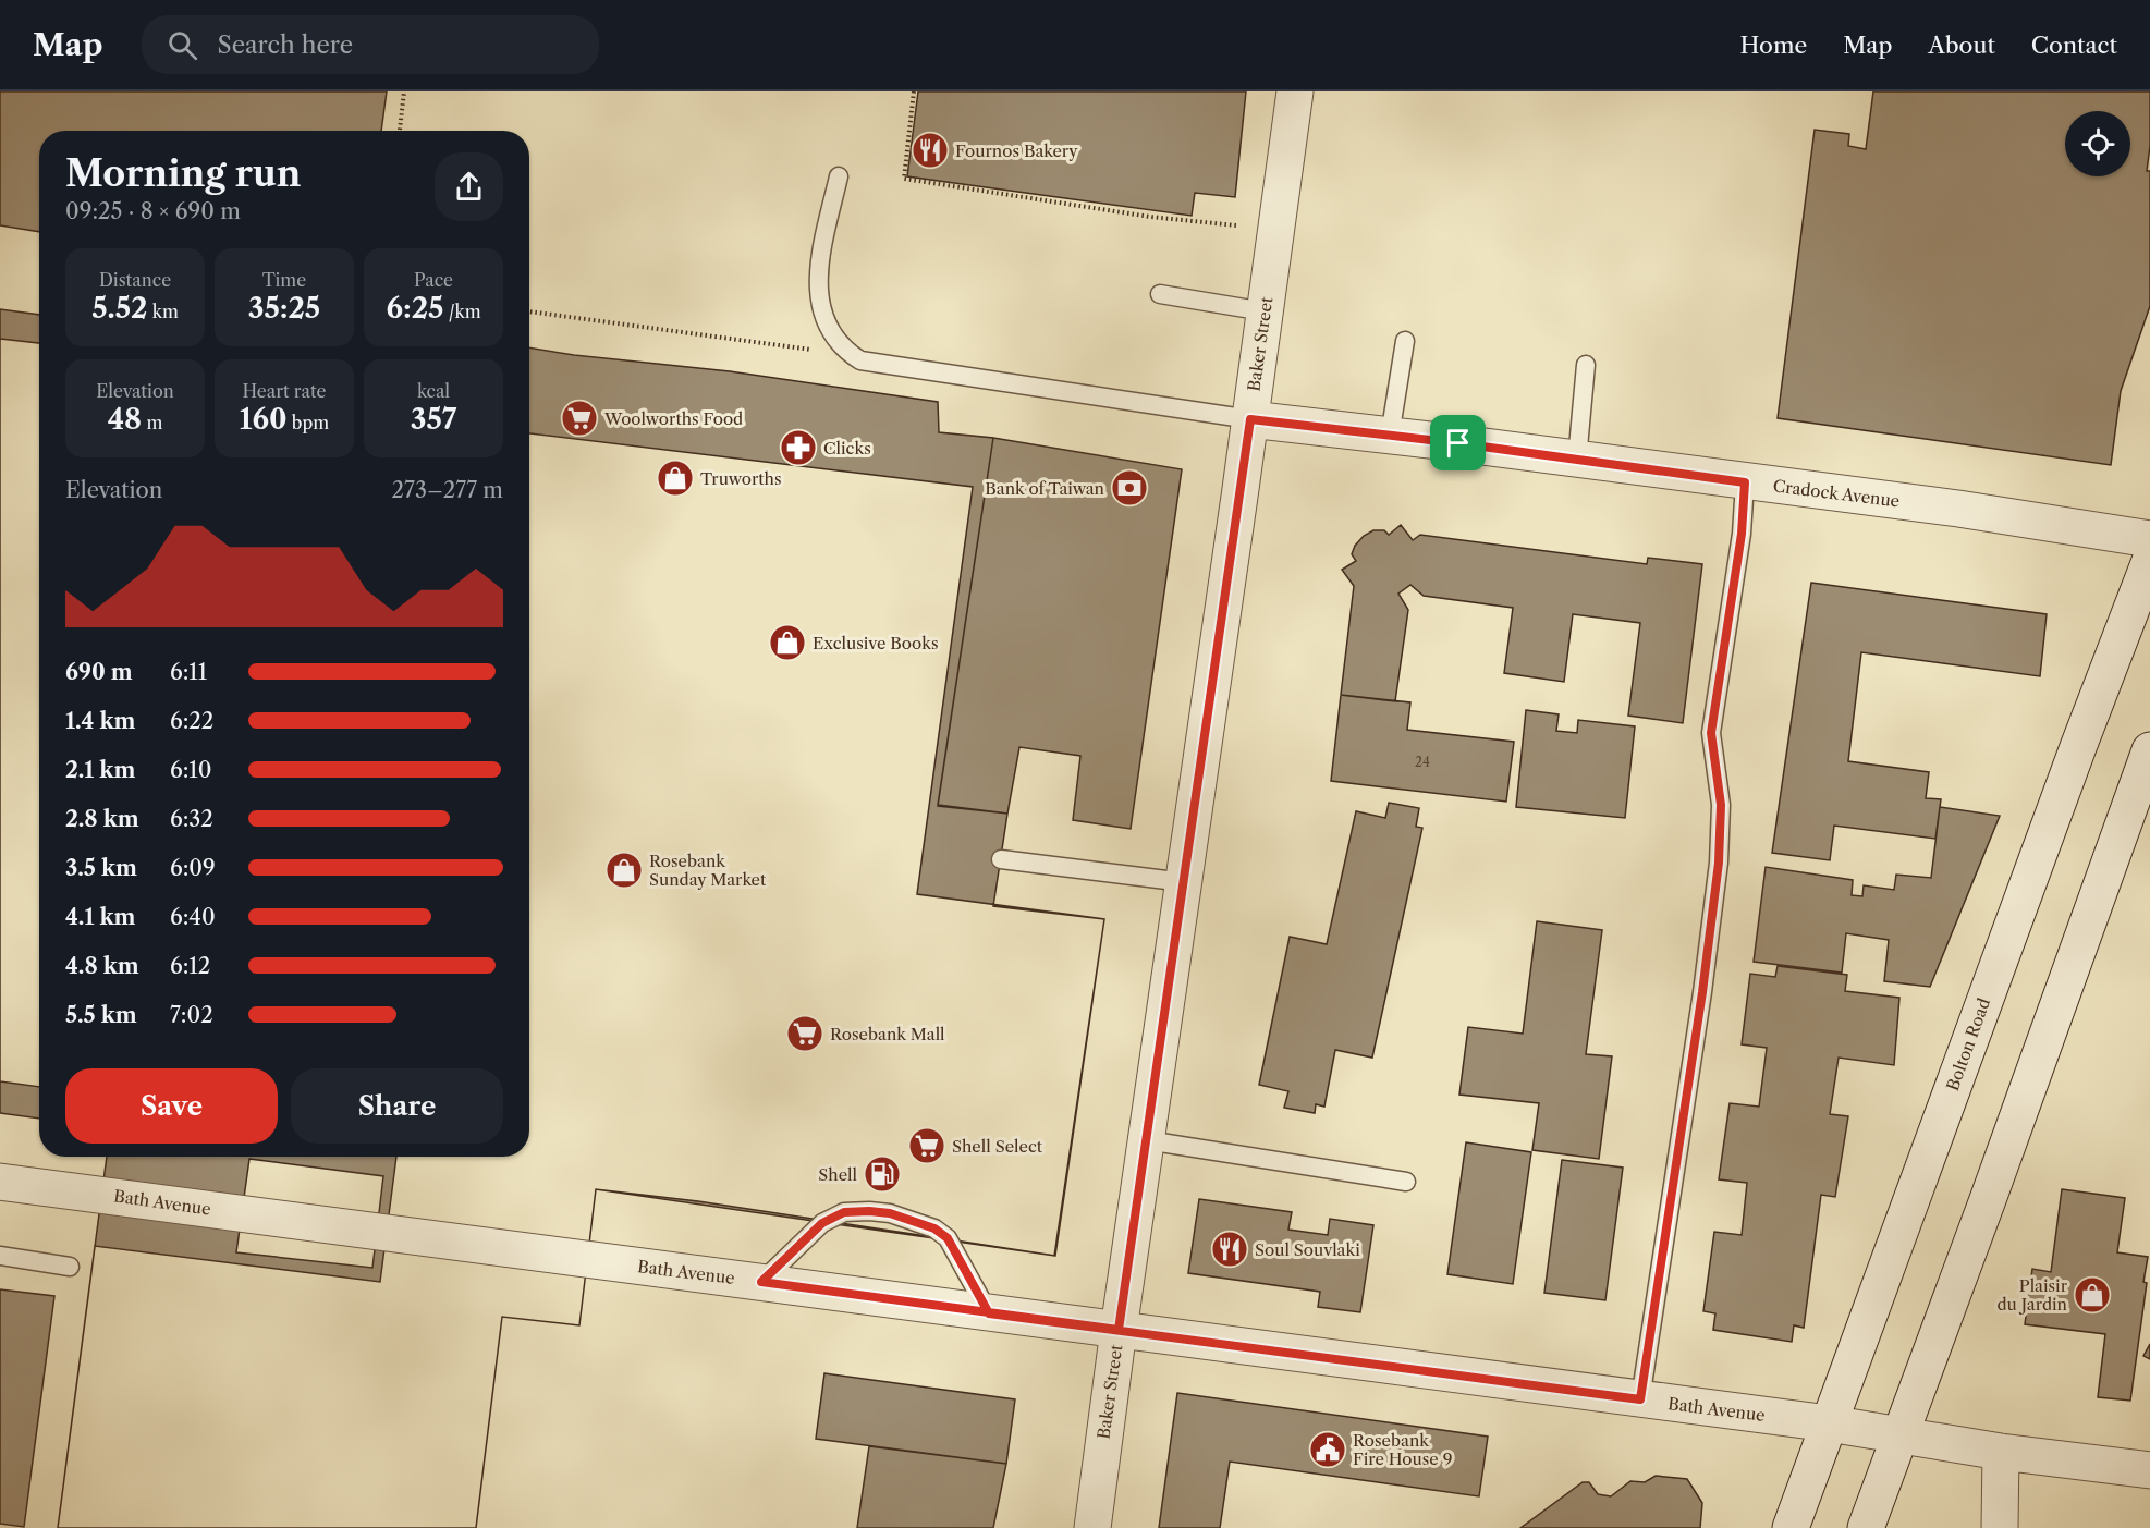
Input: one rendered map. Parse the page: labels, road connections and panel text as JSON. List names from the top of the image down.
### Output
{
  "streets": {
    "street": [
      "Baker Street",
      "Cradock Avenue",
      "Bolton Road",
      "Bath Avenue"
    ]
  },
  "crossings": [
    ["Baker Street", "Cradock Avenue"],
    ["Baker Street", "Bath Avenue"],
    ["Bolton Road", "Bath Avenue"]
  ],
  "places": {
    "restaurant": ["Fournos Bakery", "Soul Souvlaki"],
    "supermarket": ["Woolworths Food", "Rosebank Mall", "Shell Select"],
    "pharmacy": ["Clicks"],
    "shop": [
      "Truworths",
      "Exclusive Books",
      "Rosebank Sunday Market",
      "Plaisir du Jardin"
    ],
    "bank": ["Bank of Taiwan"],
    "fuel station": ["Shell"],
    "public building": ["Rosebank Fire House 9"]
  },
  "house_numbers": ["24"],
  "page": {
    "header": "Map",
    "search": "Search here",
    "nav": [
      "Home",
      "Map",
      "About",
      "Contact"
    ],
    "heading": ["Morning run", "09:25 · 8 × 690 m"],
    "stats": [
      ["Distance", "5.52 km"],
      ["Time", "35:25"],
      ["Pace", "6:25 /km"],
      ["Elevation", "48 m"],
      ["Heart rate", "160 bpm"],
      ["kcal", "357"]
    ],
    "chart": ["Elevation", "273–277 m"],
    "list": [
      {
        "name": "690 m",
        "note": "6:11"
      },
      {
        "name": "1.4 km",
        "note": "6:22"
      },
      {
        "name": "2.1 km",
        "note": "6:10"
      },
      {
        "name": "2.8 km",
        "note": "6:32"
      },
      {
        "name": "3.5 km",
        "note": "6:09"
      },
      {
        "name": "4.1 km",
        "note": "6:40"
      },
      {
        "name": "4.8 km",
        "note": "6:12"
      },
      {
        "name": "5.5 km",
        "note": "7:02"
      }
    ],
    "buttons": ["Save", "Share"]
  }
}
